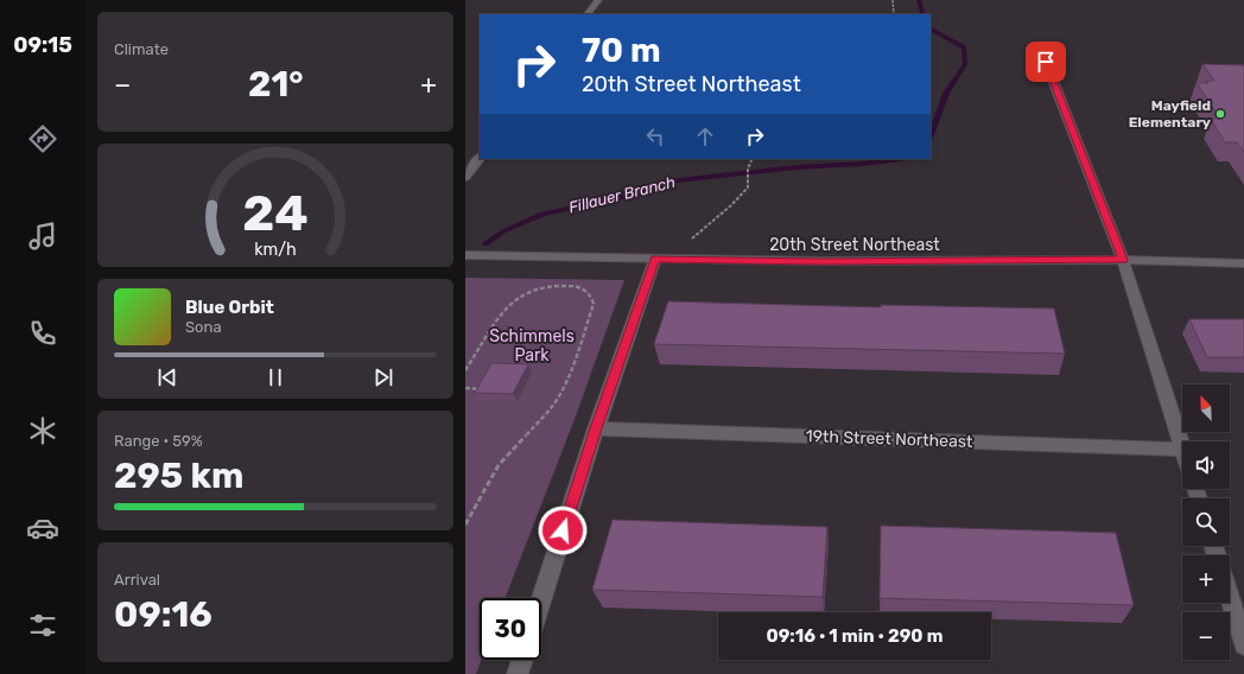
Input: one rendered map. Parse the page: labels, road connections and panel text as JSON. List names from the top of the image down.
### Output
{
  "streets": {
    "street": ["20th Street Northeast", "19th Street Northeast"]
  },
  "water": ["Fillauer Branch"],
  "parks": ["Schimmels Park"],
  "places": ["Mayfield Elementary"],
  "north": "top left",
  "page": {
    "tabs": "09:15",
    "tile": [
      "Climate",
      ["Range · 59%", "295 km"],
      ["Arrival", "09:16"]
    ],
    "turn": ["70 m", "20th Street Northeast"],
    "heat": ["−", "21°", "+"],
    "song": ["Blue Orbit", "Sona"],
    "map_buttons": ["+", "−"],
    "limit": "30",
    "trip": "09:16 · 1 min · 290 m",
    "gauge": ["24", "km/h"]
  }
}
